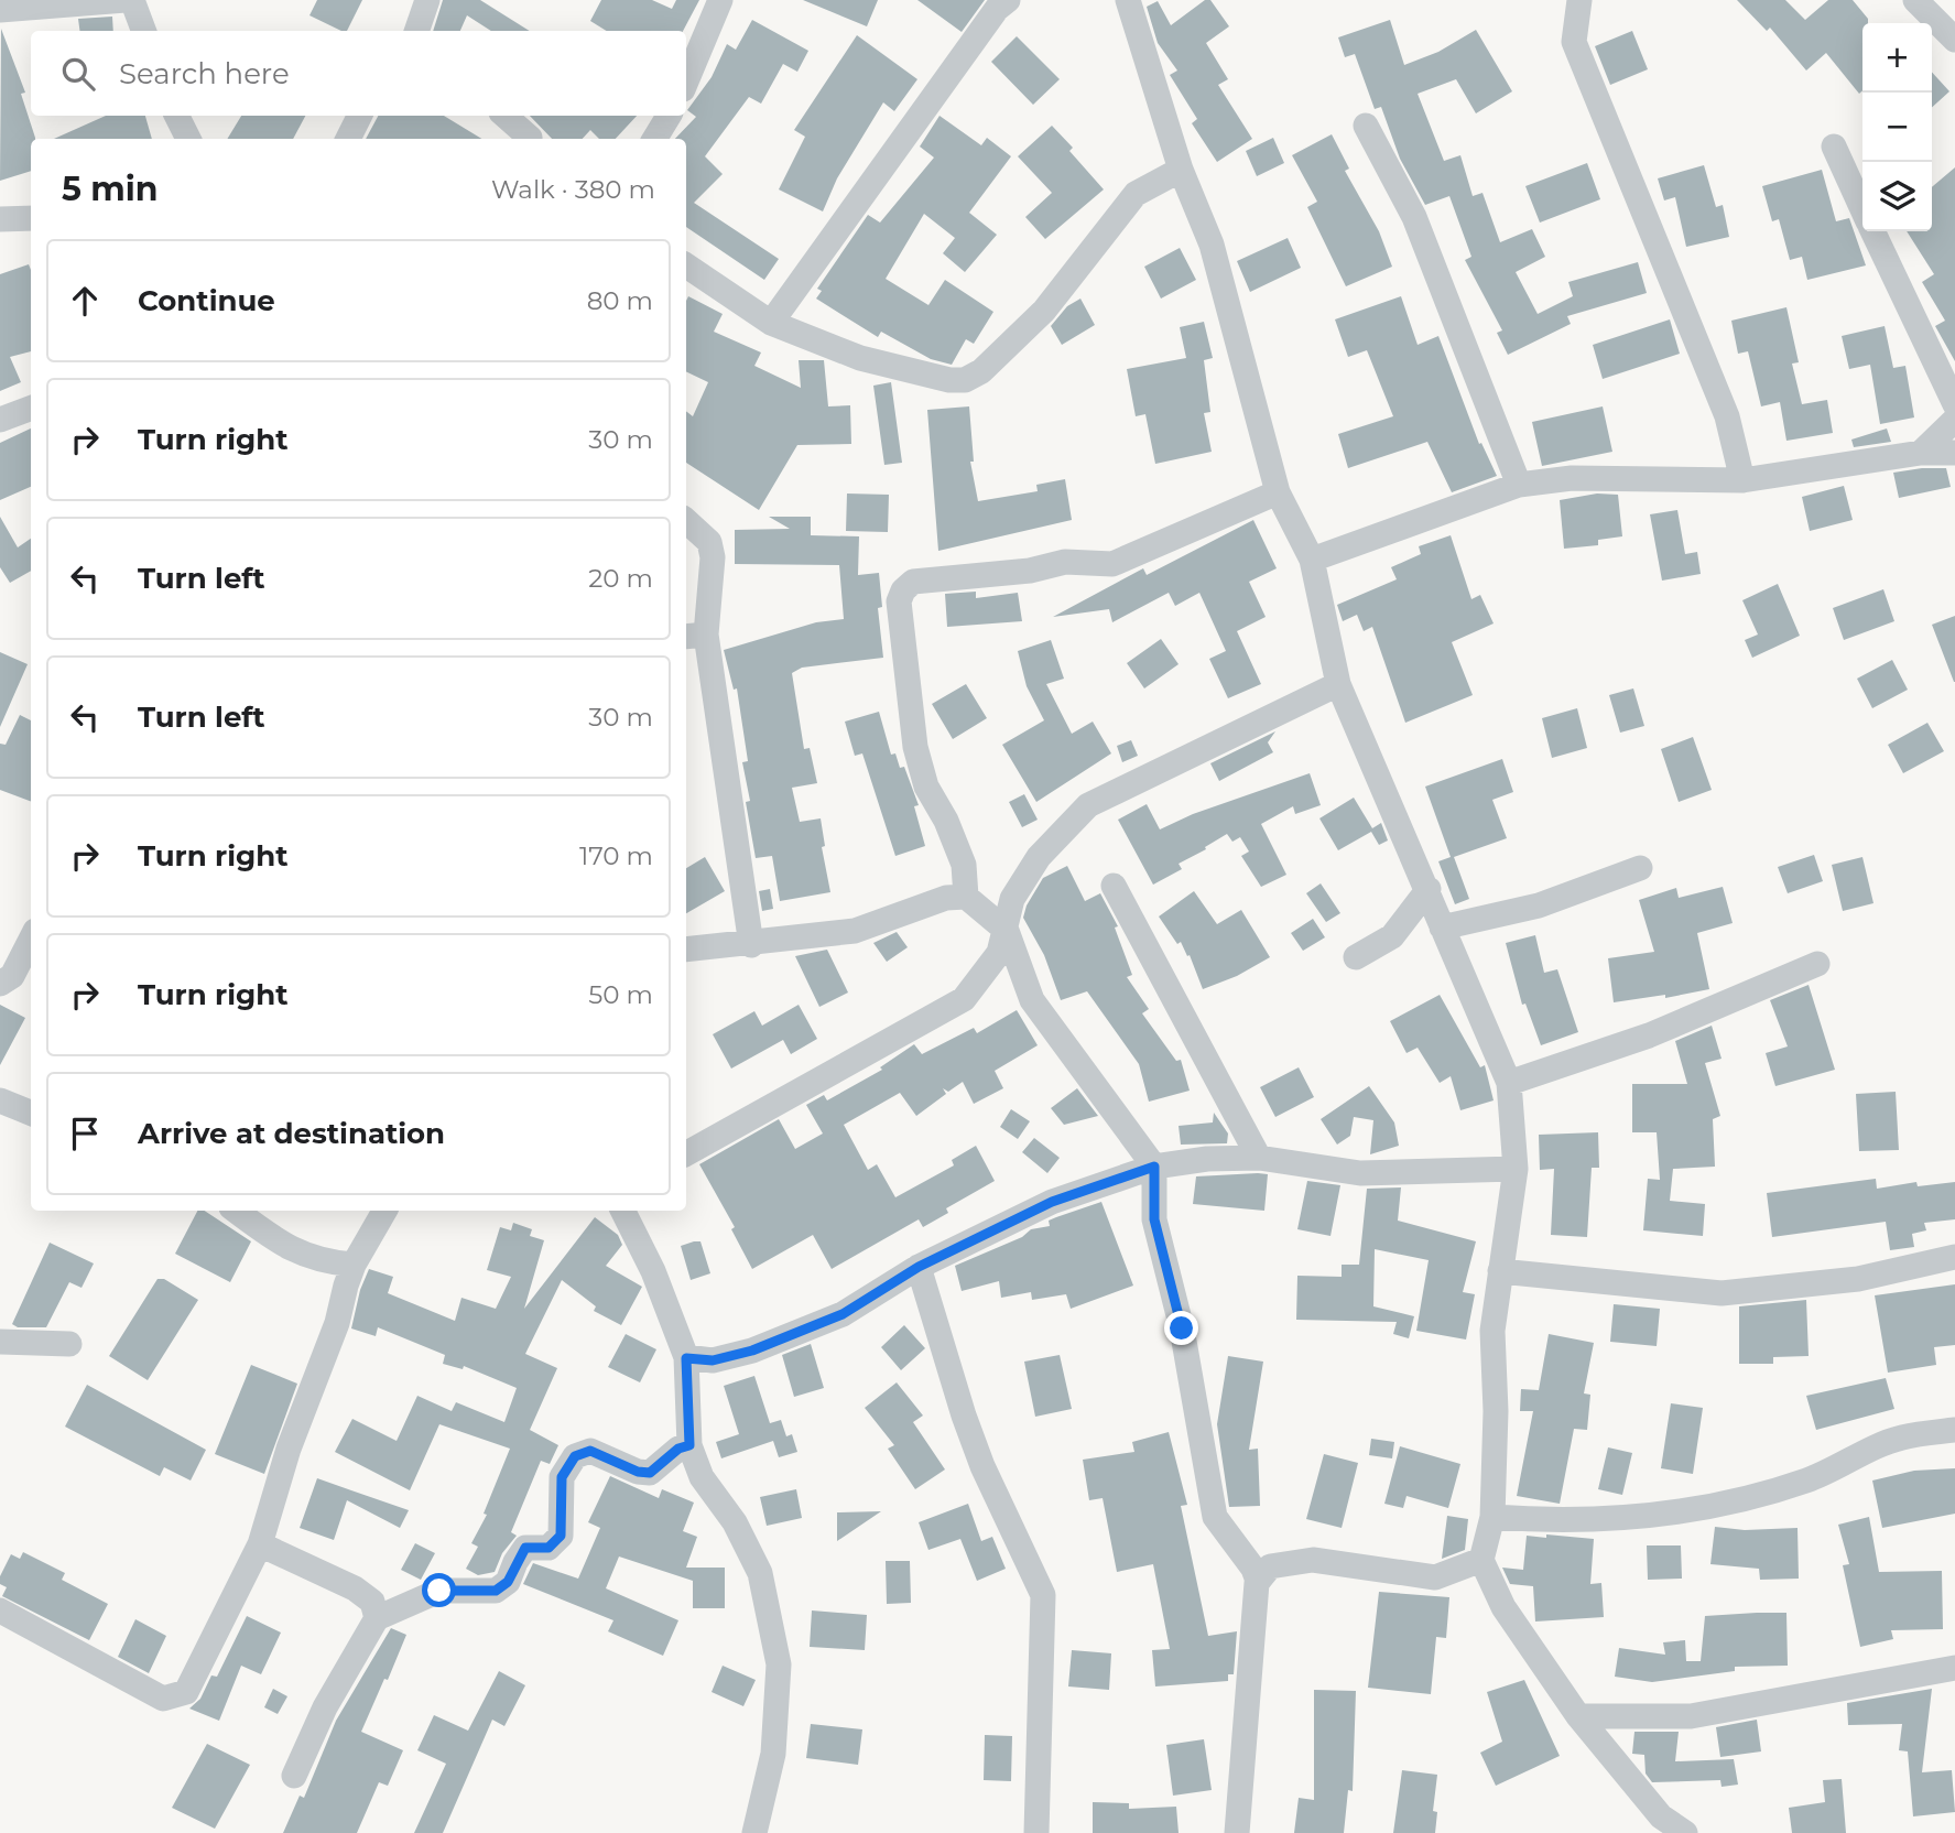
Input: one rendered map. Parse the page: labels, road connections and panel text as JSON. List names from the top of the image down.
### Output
{
  "page": {
    "map_buttons": ["+", "−"],
    "search": "Search here",
    "heading": ["5 min", "Walk · 380 m"],
    "list": [
      ["Continue", "80 m"],
      ["Turn right", "30 m"],
      ["Turn left", "20 m"],
      ["Turn left", "30 m"],
      ["Turn right", "170 m"],
      ["Turn right", "50 m"],
      "Arrive at destination"
    ]
  }
}
